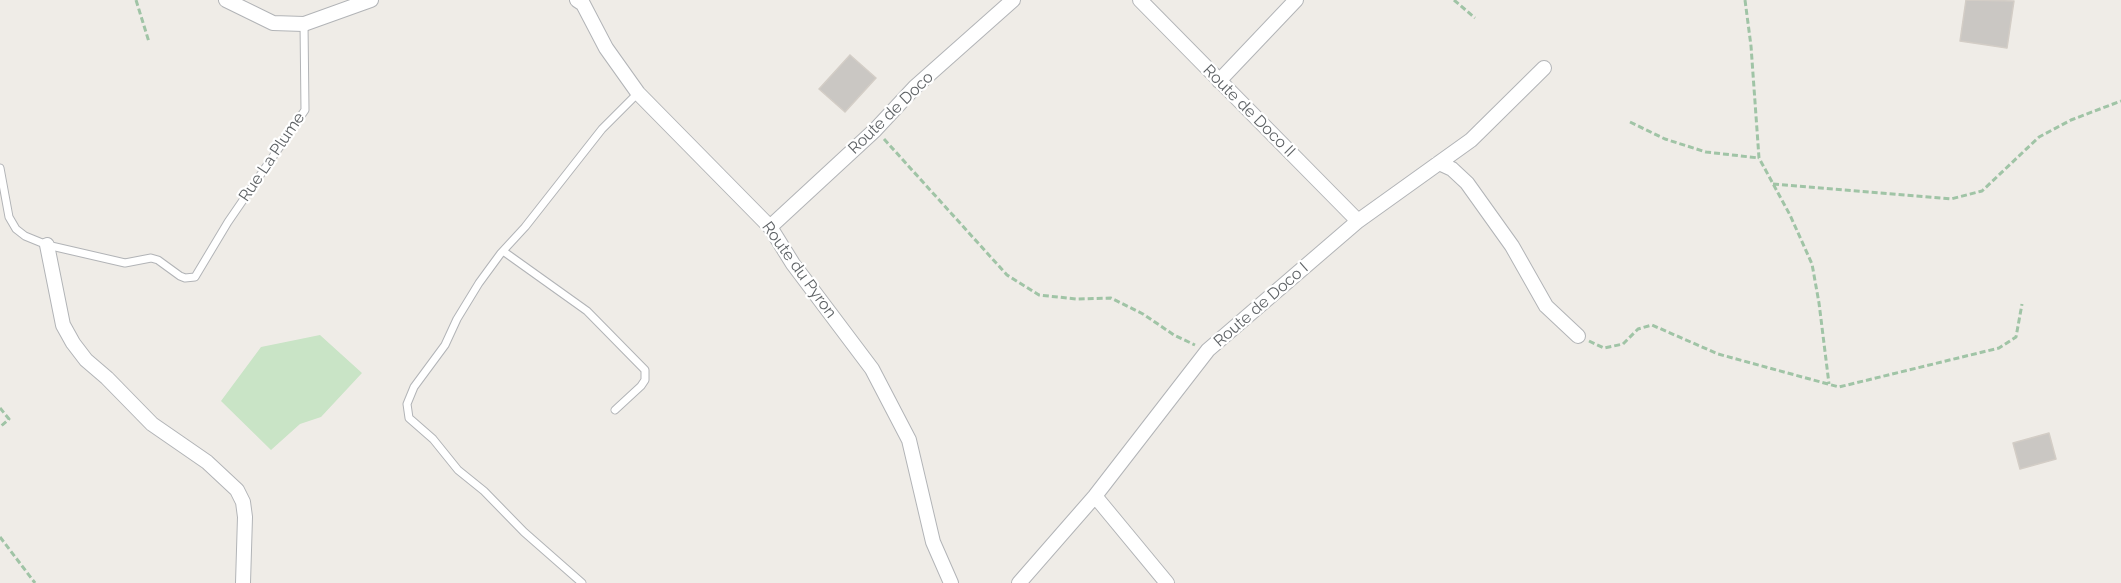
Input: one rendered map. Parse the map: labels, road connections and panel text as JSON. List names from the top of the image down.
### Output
{
  "streets": {
    "street": [
      "Route de Doco II",
      "Route de Doco",
      "Route du Pyron",
      "Route de Doco I"
    ],
    "lane": ["Rue La Plume"]
  },
  "crossings": [
    ["Route de Doco II", "Route de Doco I"],
    ["Route de Doco", "Route du Pyron"]
  ]
}
